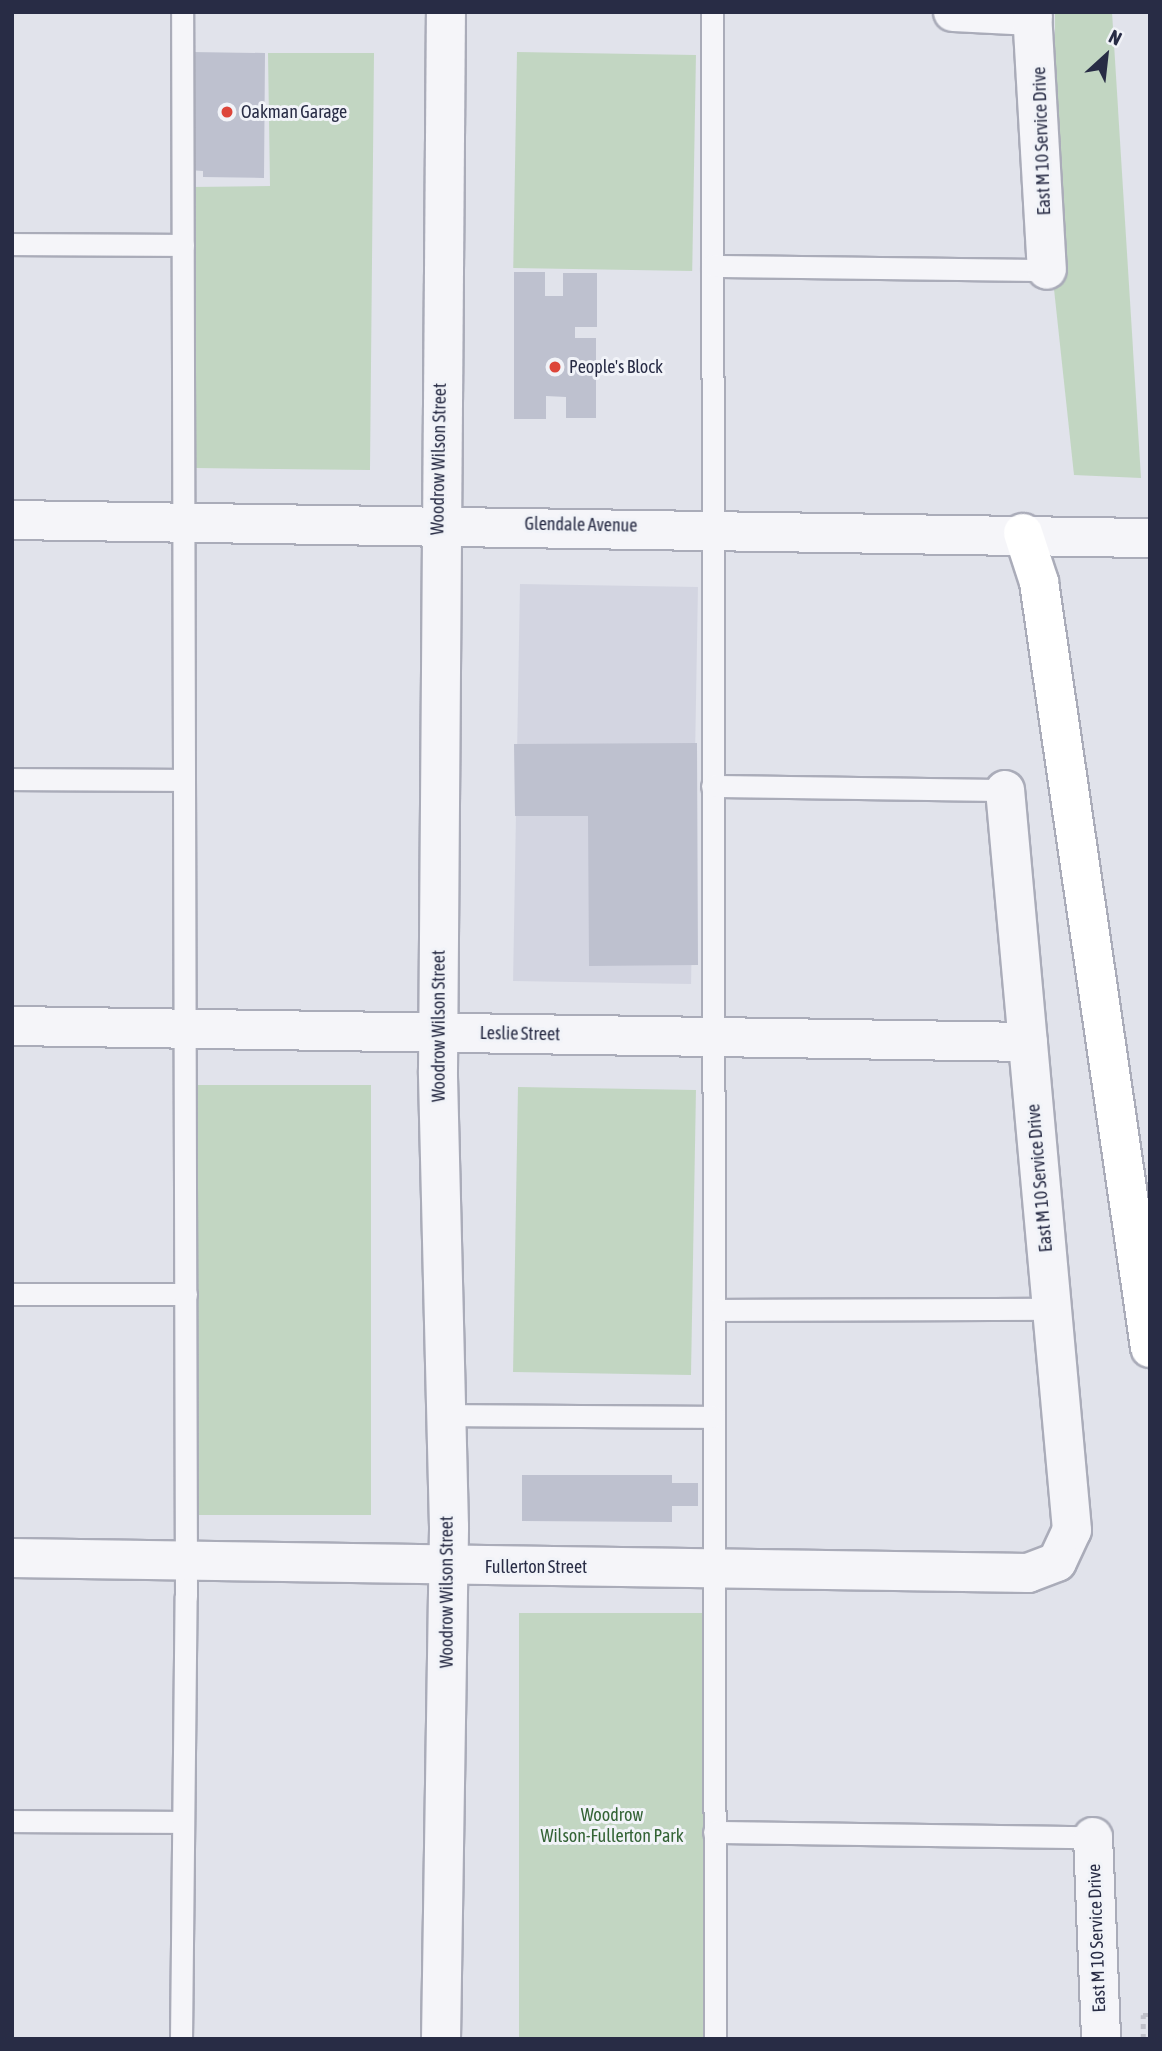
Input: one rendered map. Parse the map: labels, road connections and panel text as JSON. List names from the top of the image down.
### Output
{
  "streets": {
    "street": [
      "East M 10 Service Drive",
      "Woodrow Wilson Street",
      "Glendale Avenue",
      "Leslie Street",
      "Fullerton Street"
    ]
  },
  "crossings": [
    ["East M 10 Service Drive", "Leslie Street"],
    ["East M 10 Service Drive", "Fullerton Street"],
    ["Woodrow Wilson Street", "Glendale Avenue"],
    ["Woodrow Wilson Street", "Leslie Street"],
    ["Woodrow Wilson Street", "Fullerton Street"]
  ],
  "parks": ["Woodrow Wilson-Fullerton Park"],
  "places": ["Oakman Garage", "People's Block"],
  "north": "top right"
}
